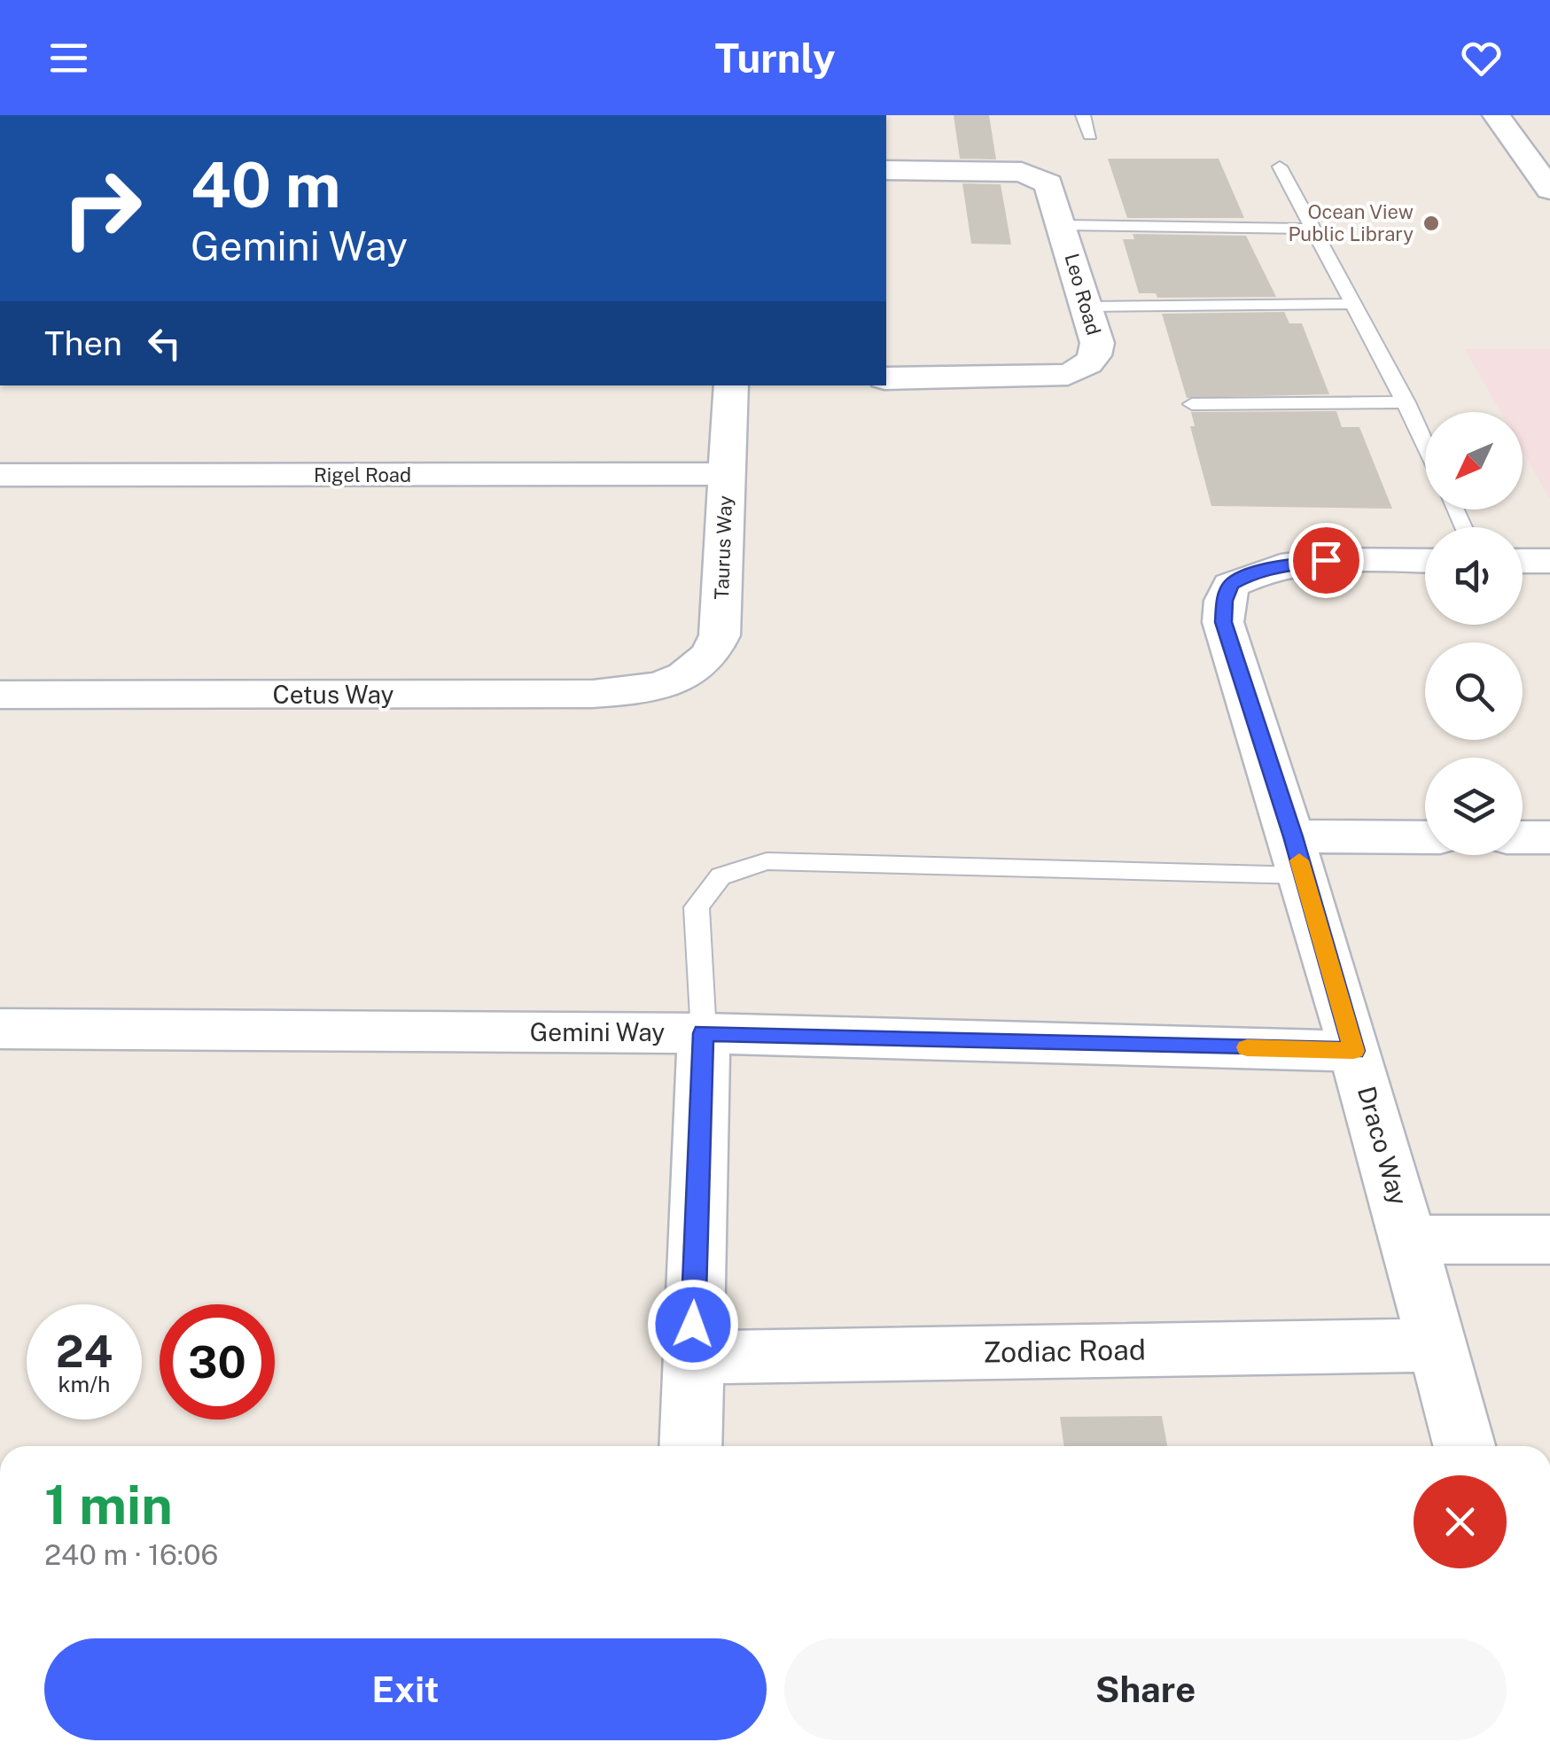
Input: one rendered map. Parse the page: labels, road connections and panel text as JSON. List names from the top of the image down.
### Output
{
  "streets": {
    "street": [
      "Leo Road",
      "Rigel Road",
      "Taurus Way",
      "Cetus Way",
      "Gemini Way",
      "Draco Way",
      "Zodiac Road"
    ]
  },
  "crossings": [
    ["Rigel Road", "Taurus Way"],
    ["Taurus Way", "Cetus Way"],
    ["Gemini Way", "Draco Way"],
    ["Draco Way", "Zodiac Road"]
  ],
  "places": ["Ocean View Public Library"],
  "north": "bottom left",
  "page": {
    "header": "Turnly",
    "turn": ["40 m", "Gemini Way"],
    "then": "Then",
    "speed": "24 km/h",
    "limit": "30",
    "heading": ["1 min", "240 m · 16:06"],
    "buttons": ["Exit", "Share"]
  }
}
